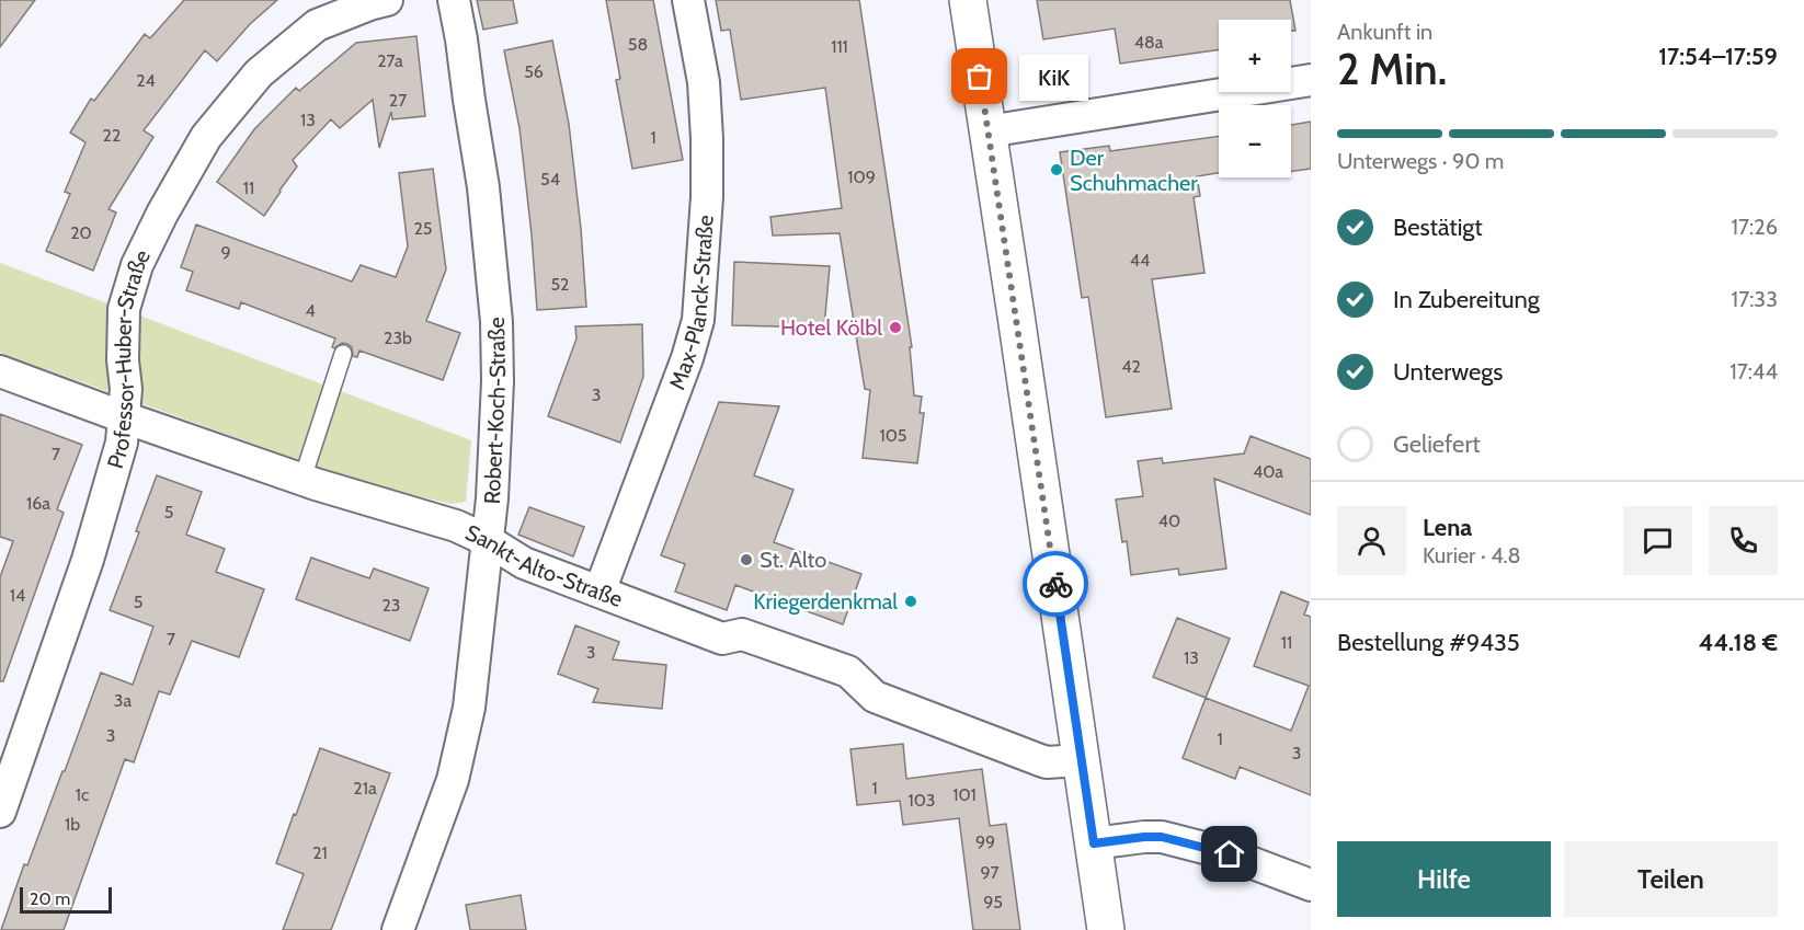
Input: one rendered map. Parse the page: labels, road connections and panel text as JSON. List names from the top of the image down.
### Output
{
  "streets": {
    "street": [
      "Max-Planck-Straße",
      "Professor-Huber-Straße",
      "Robert-Koch-Straße",
      "Sankt-Alto-Straße"
    ]
  },
  "crossings": [
    ["Max-Planck-Straße", "Sankt-Alto-Straße"],
    ["Professor-Huber-Straße", "Sankt-Alto-Straße"],
    ["Robert-Koch-Straße", "Sankt-Alto-Straße"]
  ],
  "places": [
    "KiK",
    "Der Schuhmacher",
    "Hotel Kölbl",
    "St. Alto",
    "Kriegerdenkmal"
  ],
  "house_numbers": [
    "48a",
    "58",
    "111",
    "27a",
    "56",
    "24",
    "27",
    "13",
    "22",
    "1",
    "109",
    "54",
    "11",
    "25",
    "20",
    "9",
    "44",
    "52",
    "4",
    "23b",
    "42",
    "3",
    "105",
    "7",
    "40a",
    "16a",
    "5",
    "40",
    "14",
    "5",
    "23",
    "7",
    "11",
    "3",
    "13",
    "3a",
    "3",
    "1",
    "3",
    "21a",
    "1",
    "1c",
    "101",
    "103",
    "1b",
    "99",
    "21",
    "97",
    "95"
  ],
  "scale_bar": "20 m",
  "page": {
    "heading": ["2 Min.", "Ankunft in", "17:54–17:59"],
    "panel": [
      "Lena",
      "Kurier · 4.8",
      "Bestellung #9435",
      "44.18 €"
    ],
    "map_buttons": ["+", "−"],
    "bubble": "KiK",
    "bar": "Unterwegs · 90 m",
    "list": [
      ["Bestätigt", "17:26"],
      ["In Zubereitung", "17:33"],
      ["Unterwegs", "17:44"],
      "Geliefert"
    ],
    "buttons": ["Hilfe", "Teilen"],
    "scale": "20 m"
  }
}
